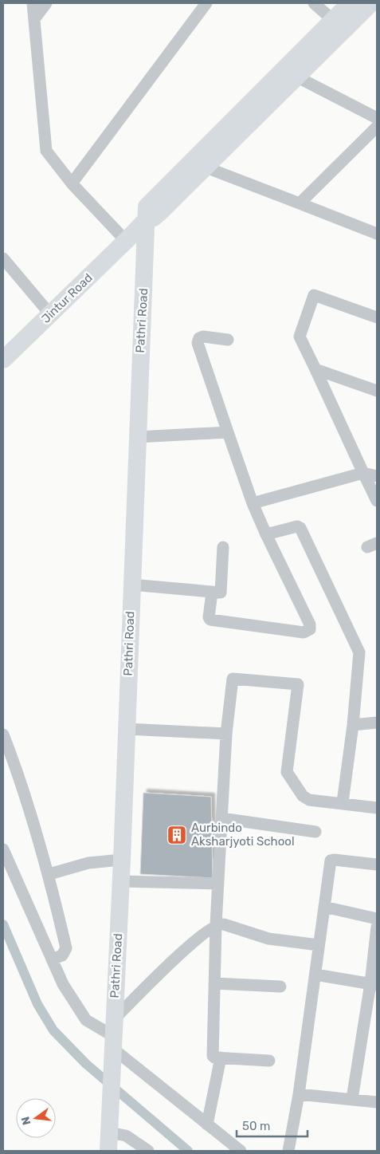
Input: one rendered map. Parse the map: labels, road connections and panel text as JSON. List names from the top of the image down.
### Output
{
  "streets": {
    "highway": ["Jintur Road", "Pathri Road"]
  },
  "crossings": [
    ["Jintur Road", "Pathri Road"]
  ],
  "places": {
    "building": ["Aurbindo Aksharjyoti School"]
  },
  "scale_bar": "50 m",
  "north": "left"
}
